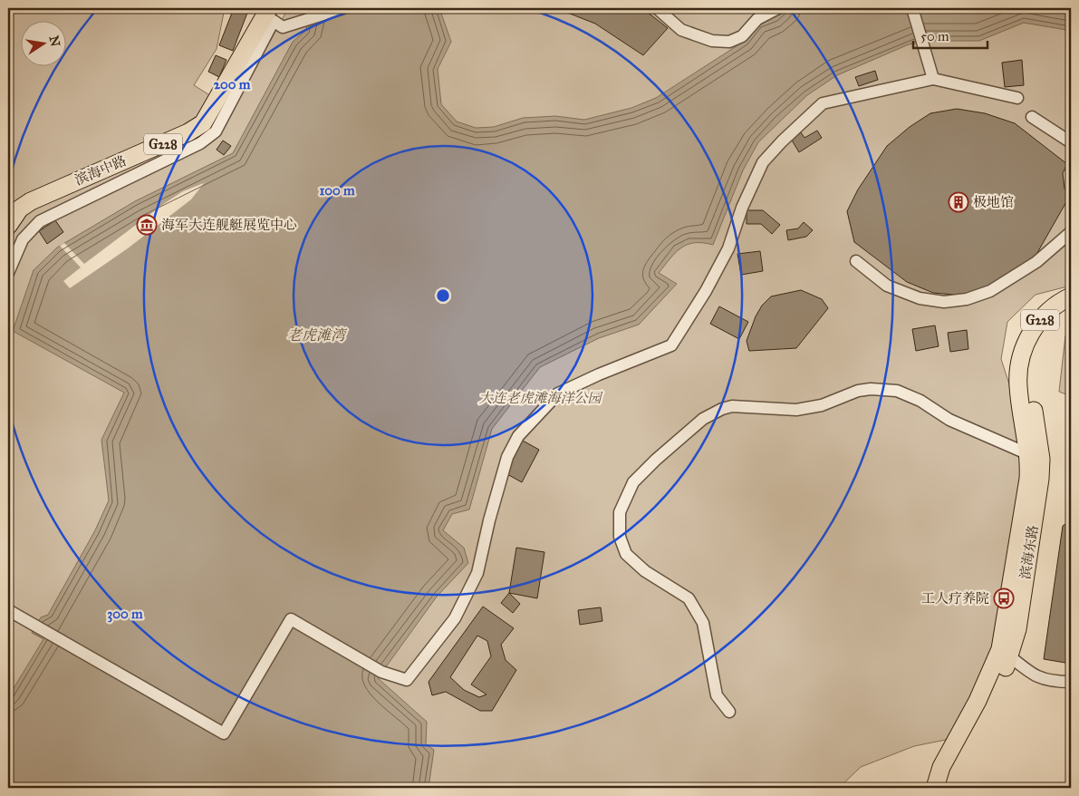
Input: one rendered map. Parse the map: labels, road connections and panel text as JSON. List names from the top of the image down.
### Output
{
  "streets": {
    "highway": ["G228", "滨海中路", "滨海东路"]
  },
  "water": ["老虎滩湾"],
  "parks": ["大连老虎滩海洋公园"],
  "places": {
    "building": ["极地馆"],
    "museum": ["海军大连舰艇展览中心"],
    "bus stop": ["工人疗养院"]
  },
  "scale_bar": "50 m",
  "north": "right",
  "rings": ["200 m", "100 m", "300 m"]
}
